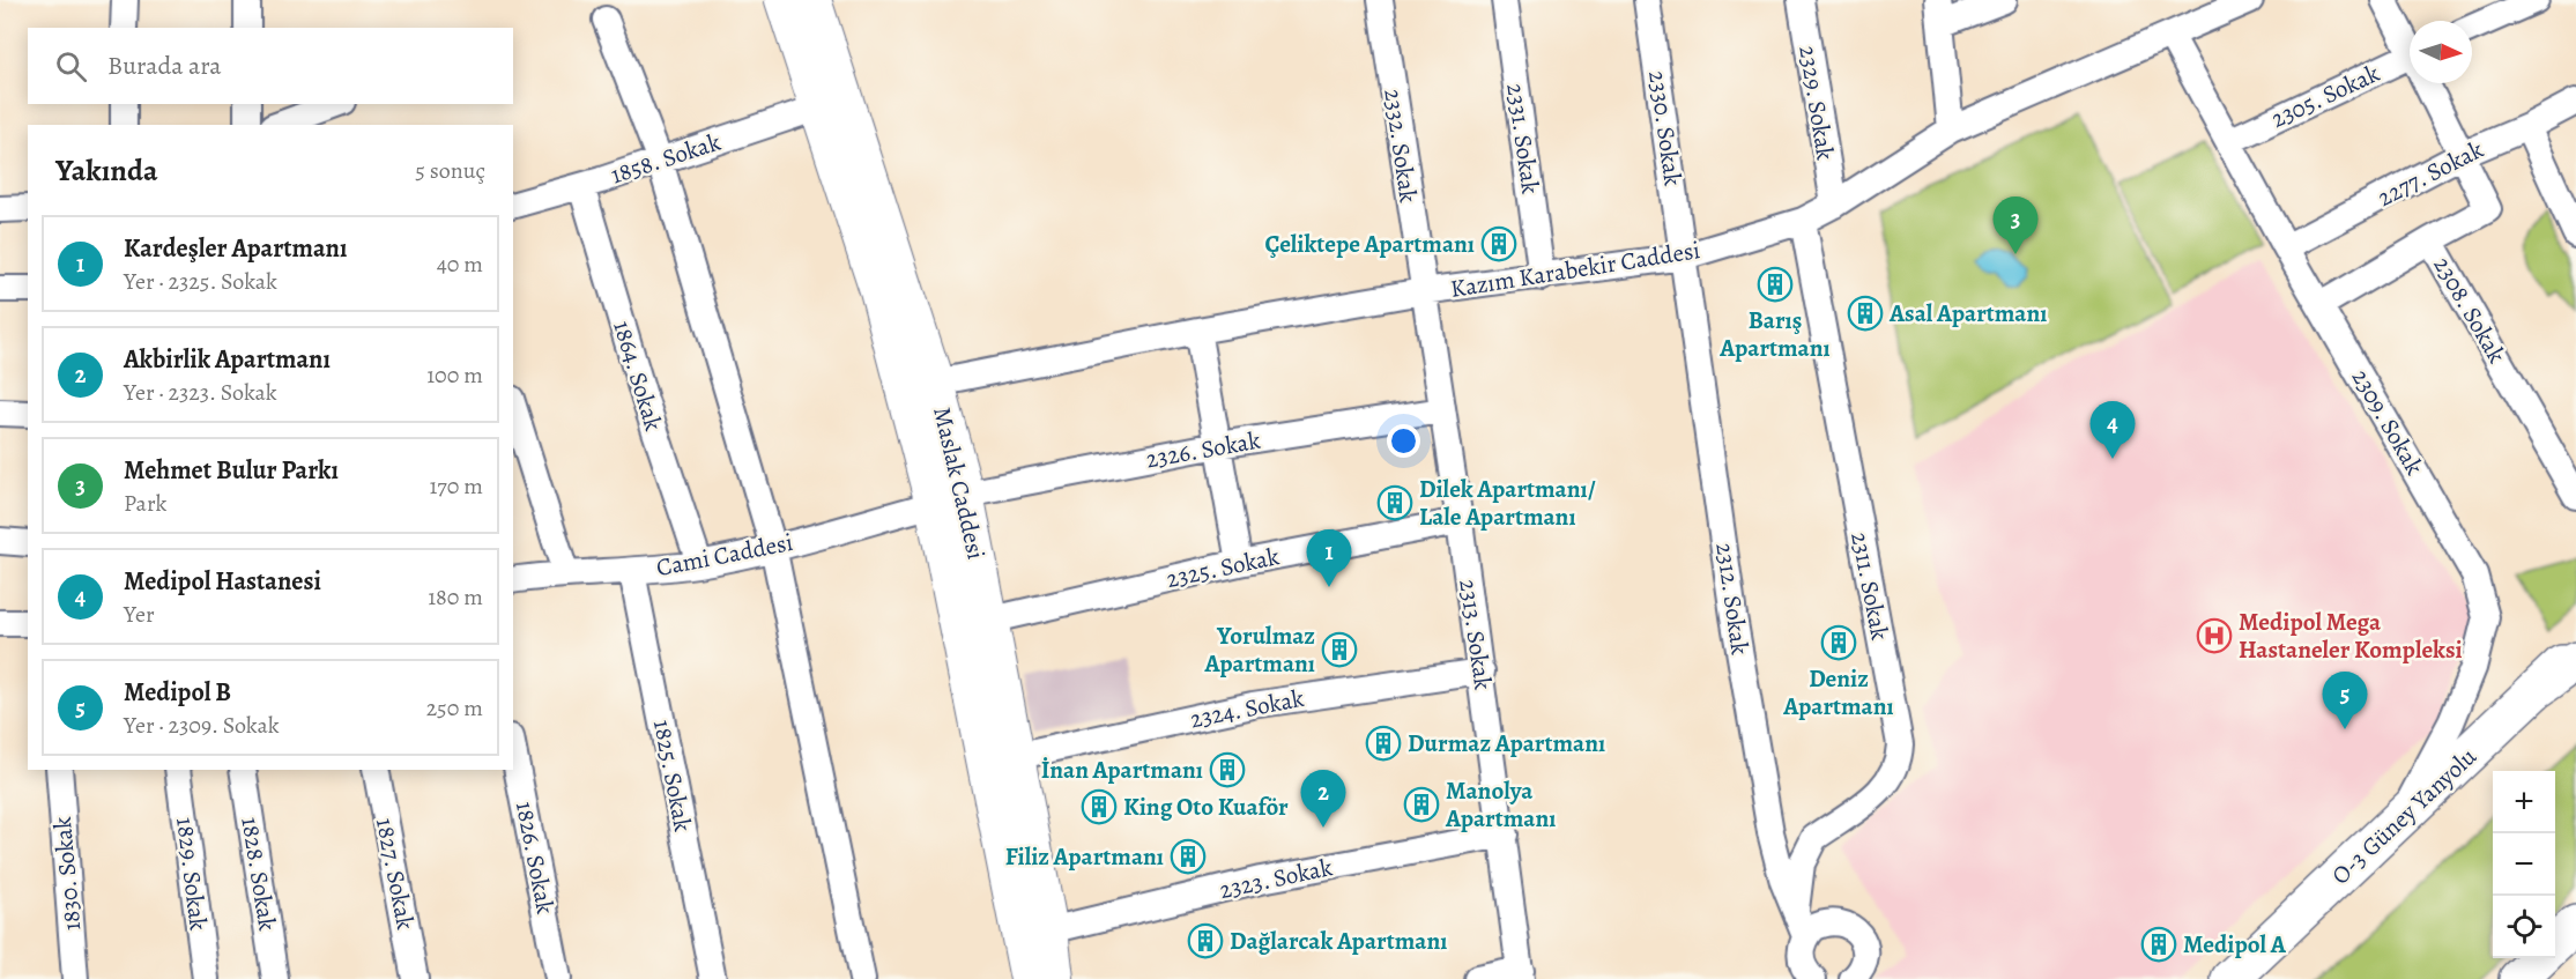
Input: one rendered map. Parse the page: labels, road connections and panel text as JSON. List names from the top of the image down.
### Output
{
  "streets": {
    "main road": ["Maslak Caddesi", "O-3 Güney Yanyolu"],
    "street": [
      "2305. Sokak",
      "2329. Sokak",
      "2330. Sokak",
      "2331. Sokak",
      "2332. Sokak",
      "1858. Sokak",
      "2277. Sokak",
      "Kazım Karabekir Caddesi",
      "2308. Sokak",
      "1864. Sokak",
      "2309. Sokak",
      "2326. Sokak",
      "Cami Caddesi",
      "2325. Sokak",
      "2311. Sokak",
      "2312. Sokak",
      "2313. Sokak",
      "2324. Sokak",
      "1825. Sokak",
      "1826. Sokak",
      "1830. Sokak",
      "1829. Sokak",
      "1828. Sokak",
      "1827. Sokak",
      "2323. Sokak"
    ]
  },
  "crossings": [
    ["2305. Sokak", "2309. Sokak"],
    ["2329. Sokak", "Kazım Karabekir Caddesi"],
    ["2330. Sokak", "Kazım Karabekir Caddesi"],
    ["2330. Sokak", "2312. Sokak"],
    ["2331. Sokak", "Kazım Karabekir Caddesi"],
    ["2332. Sokak", "Kazım Karabekir Caddesi"],
    ["2332. Sokak", "2313. Sokak"],
    ["1858. Sokak", "1864. Sokak"],
    ["1858. Sokak", "Maslak Caddesi"],
    ["2277. Sokak", "2308. Sokak"],
    ["2277. Sokak", "2309. Sokak"],
    ["Kazım Karabekir Caddesi", "2309. Sokak"],
    ["Kazım Karabekir Caddesi", "Maslak Caddesi"],
    ["Kazım Karabekir Caddesi", "2311. Sokak"],
    ["Kazım Karabekir Caddesi", "2312. Sokak"],
    ["Kazım Karabekir Caddesi", "2313. Sokak"],
    ["1864. Sokak", "Cami Caddesi"],
    ["2309. Sokak", "O-3 Güney Yanyolu"],
    ["2326. Sokak", "Maslak Caddesi"],
    ["2326. Sokak", "Cami Caddesi"],
    ["2326. Sokak", "2313. Sokak"],
    ["Maslak Caddesi", "Cami Caddesi"],
    ["Maslak Caddesi", "2325. Sokak"],
    ["Maslak Caddesi", "2324. Sokak"],
    ["Maslak Caddesi", "2323. Sokak"],
    ["Cami Caddesi", "1825. Sokak"],
    ["2325. Sokak", "2313. Sokak"],
    ["2313. Sokak", "2324. Sokak"],
    ["2313. Sokak", "2323. Sokak"]
  ],
  "places": {
    "building": [
      "Çeliktepe Apartmanı",
      "Barış Apartmanı",
      "Asal Apartmanı",
      "Dilek Apartmanı/ Lale Apartmanı",
      "Deniz Apartmanı",
      "Yorulmaz Apartmanı",
      "Durmaz Apartmanı",
      "İnan Apartmanı",
      "Manolya Apartmanı",
      "King Oto Kuaför",
      "Filiz Apartmanı",
      "Dağlarcak Apartmanı",
      "Medipol A"
    ],
    "hospital": ["Medipol Mega Hastaneler Kompleksi"]
  },
  "north": "right",
  "page": {
    "search": "Burada ara",
    "heading": ["Yakında", "5 sonuç"],
    "pins": [
      "3",
      "4",
      "1",
      "5",
      "2"
    ],
    "list": [
      {
        "mark": "1",
        "name": "Kardeşler Apartmanı",
        "note": "Yer · 2325. Sokak",
        "value": "40 m"
      },
      {
        "mark": "2",
        "name": "Akbirlik Apartmanı",
        "note": "Yer · 2323. Sokak",
        "value": "100 m"
      },
      {
        "mark": "3",
        "name": "Mehmet Bulur Parkı",
        "note": "Park",
        "value": "170 m"
      },
      {
        "mark": "4",
        "name": "Medipol Hastanesi",
        "note": "Yer",
        "value": "180 m"
      },
      {
        "mark": "5",
        "name": "Medipol B",
        "note": "Yer · 2309. Sokak",
        "value": "250 m"
      }
    ],
    "map_buttons": ["+", "−"]
  }
}
